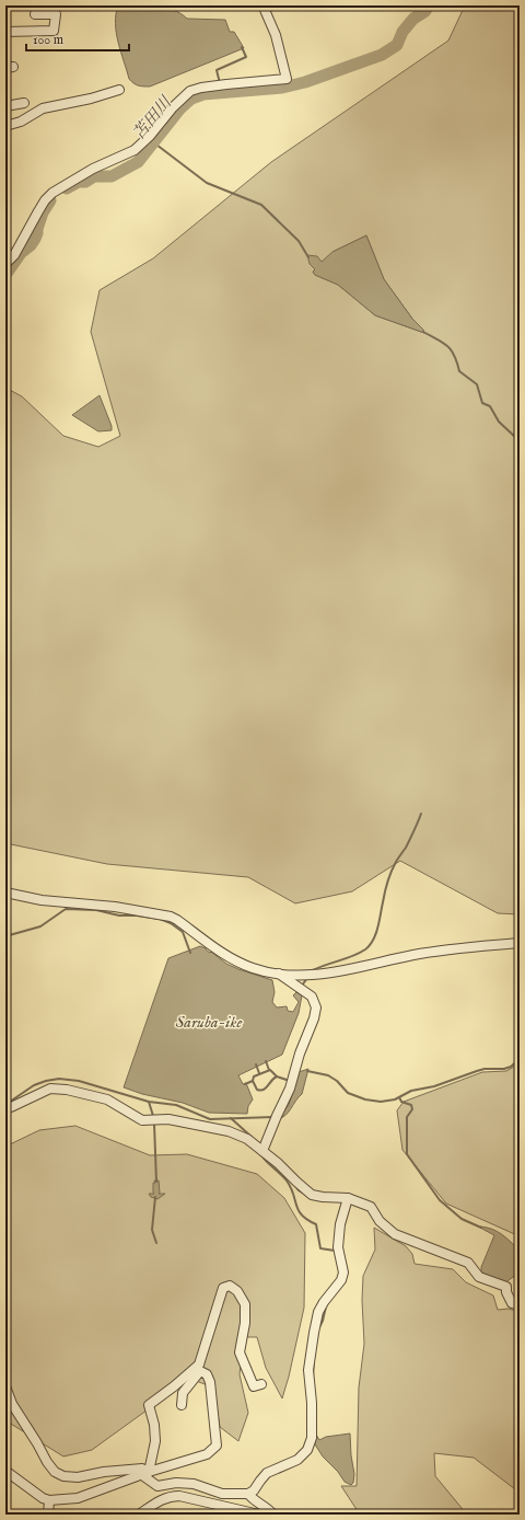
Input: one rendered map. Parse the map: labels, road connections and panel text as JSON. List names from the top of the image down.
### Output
{
  "water": ["苫田川", "Saruba-ike"],
  "scale_bar": "100 m"
}
